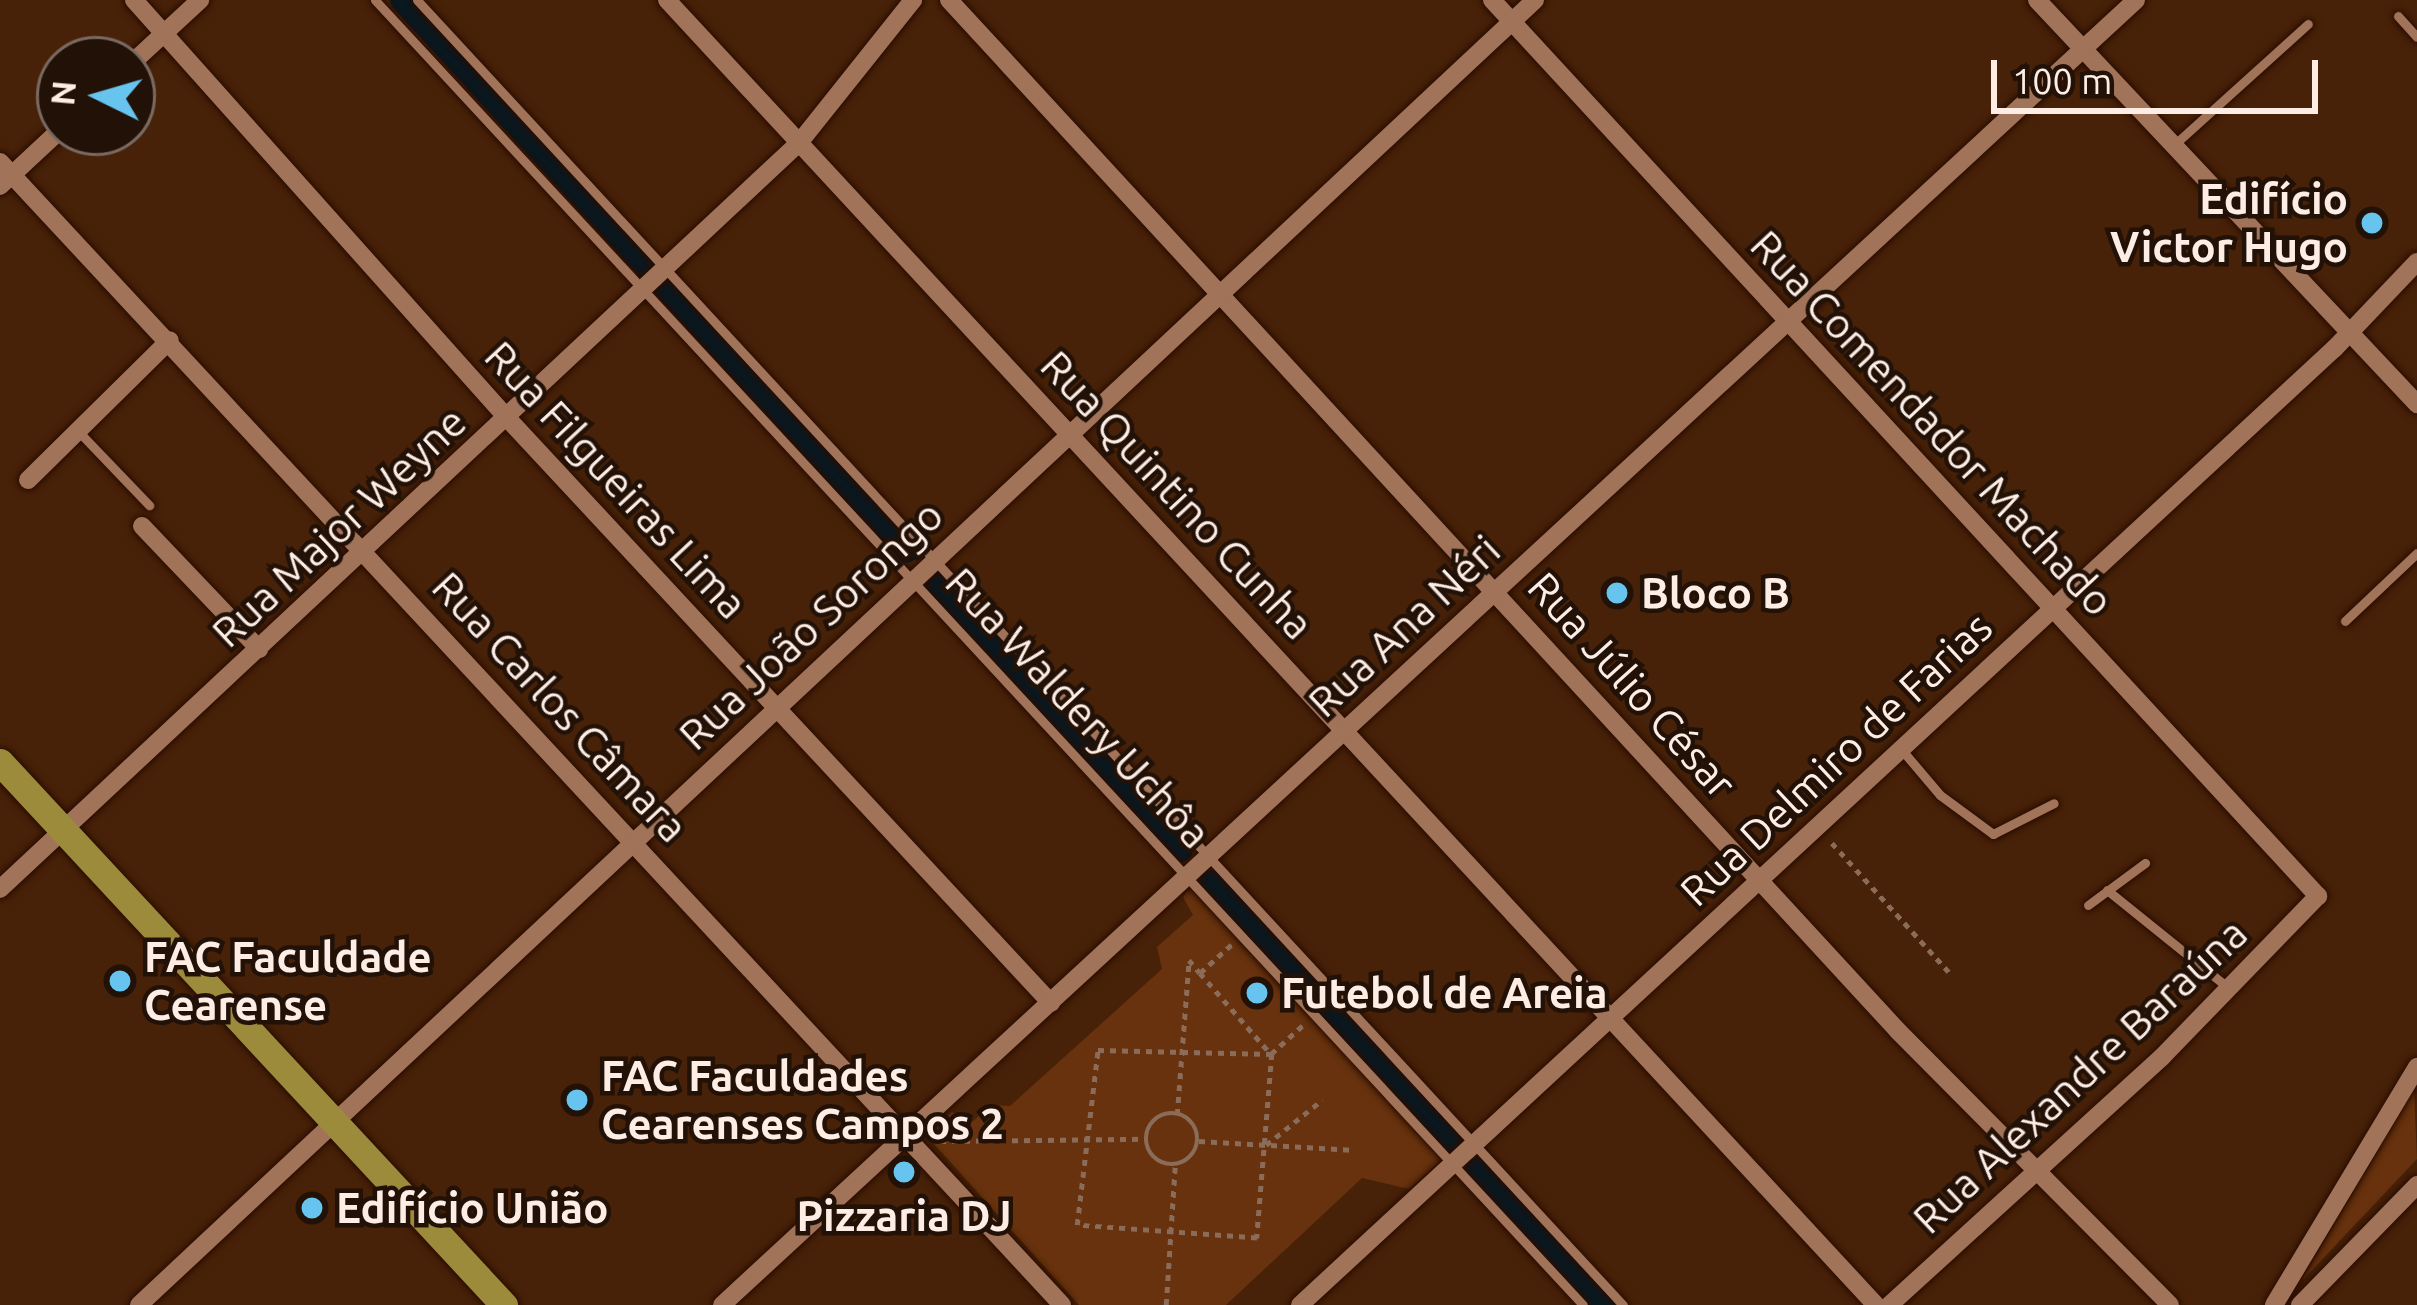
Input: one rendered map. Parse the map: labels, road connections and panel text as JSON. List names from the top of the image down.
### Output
{
  "streets": {
    "street": [
      "Rua Comendador Machado",
      "Rua Filgueiras Lima",
      "Rua Quintino Cunha",
      "Rua Major Weyne",
      "Rua João Sorongo",
      "Rua Ana Néri",
      "Rua Júlio César",
      "Rua Carlos Câmara",
      "Rua Delmiro de Farias",
      "Rua Alexandre Baraúna"
    ],
    "lane": ["Rua Waldery Uchôa"]
  },
  "crossings": [
    ["Rua Comendador Machado", "Rua João Sorongo"],
    ["Rua Comendador Machado", "Rua Ana Néri"],
    ["Rua Comendador Machado", "Rua Delmiro de Farias"],
    ["Rua Comendador Machado", "Rua Alexandre Baraúna"],
    ["Rua Filgueiras Lima", "Rua Major Weyne"],
    ["Rua Filgueiras Lima", "Rua João Sorongo"],
    ["Rua Filgueiras Lima", "Rua Ana Néri"],
    ["Rua Quintino Cunha", "Rua Major Weyne"],
    ["Rua Quintino Cunha", "Rua João Sorongo"],
    ["Rua Quintino Cunha", "Rua Ana Néri"],
    ["Rua Quintino Cunha", "Rua Delmiro de Farias"],
    ["Rua Major Weyne", "Rua Carlos Câmara"],
    ["Rua Major Weyne", "Rua Waldery Uchôa"],
    ["Rua João Sorongo", "Rua Júlio César"],
    ["Rua João Sorongo", "Rua Carlos Câmara"],
    ["Rua João Sorongo", "Rua Waldery Uchôa"],
    ["Rua Ana Néri", "Rua Júlio César"],
    ["Rua Ana Néri", "Rua Carlos Câmara"],
    ["Rua Ana Néri", "Rua Waldery Uchôa"],
    ["Rua Júlio César", "Rua Delmiro de Farias"],
    ["Rua Júlio César", "Rua Alexandre Baraúna"],
    ["Rua Waldery Uchôa", "Rua Delmiro de Farias"]
  ],
  "places": [
    "Edifício Victor Hugo",
    "Bloco B",
    "FAC Faculdade Cearense",
    "Futebol de Areia",
    "FAC Faculdades Cearenses Campos 2",
    "Pizzaria DJ",
    "Edifício União"
  ],
  "scale_bar": "100 m",
  "north": "left"
}
